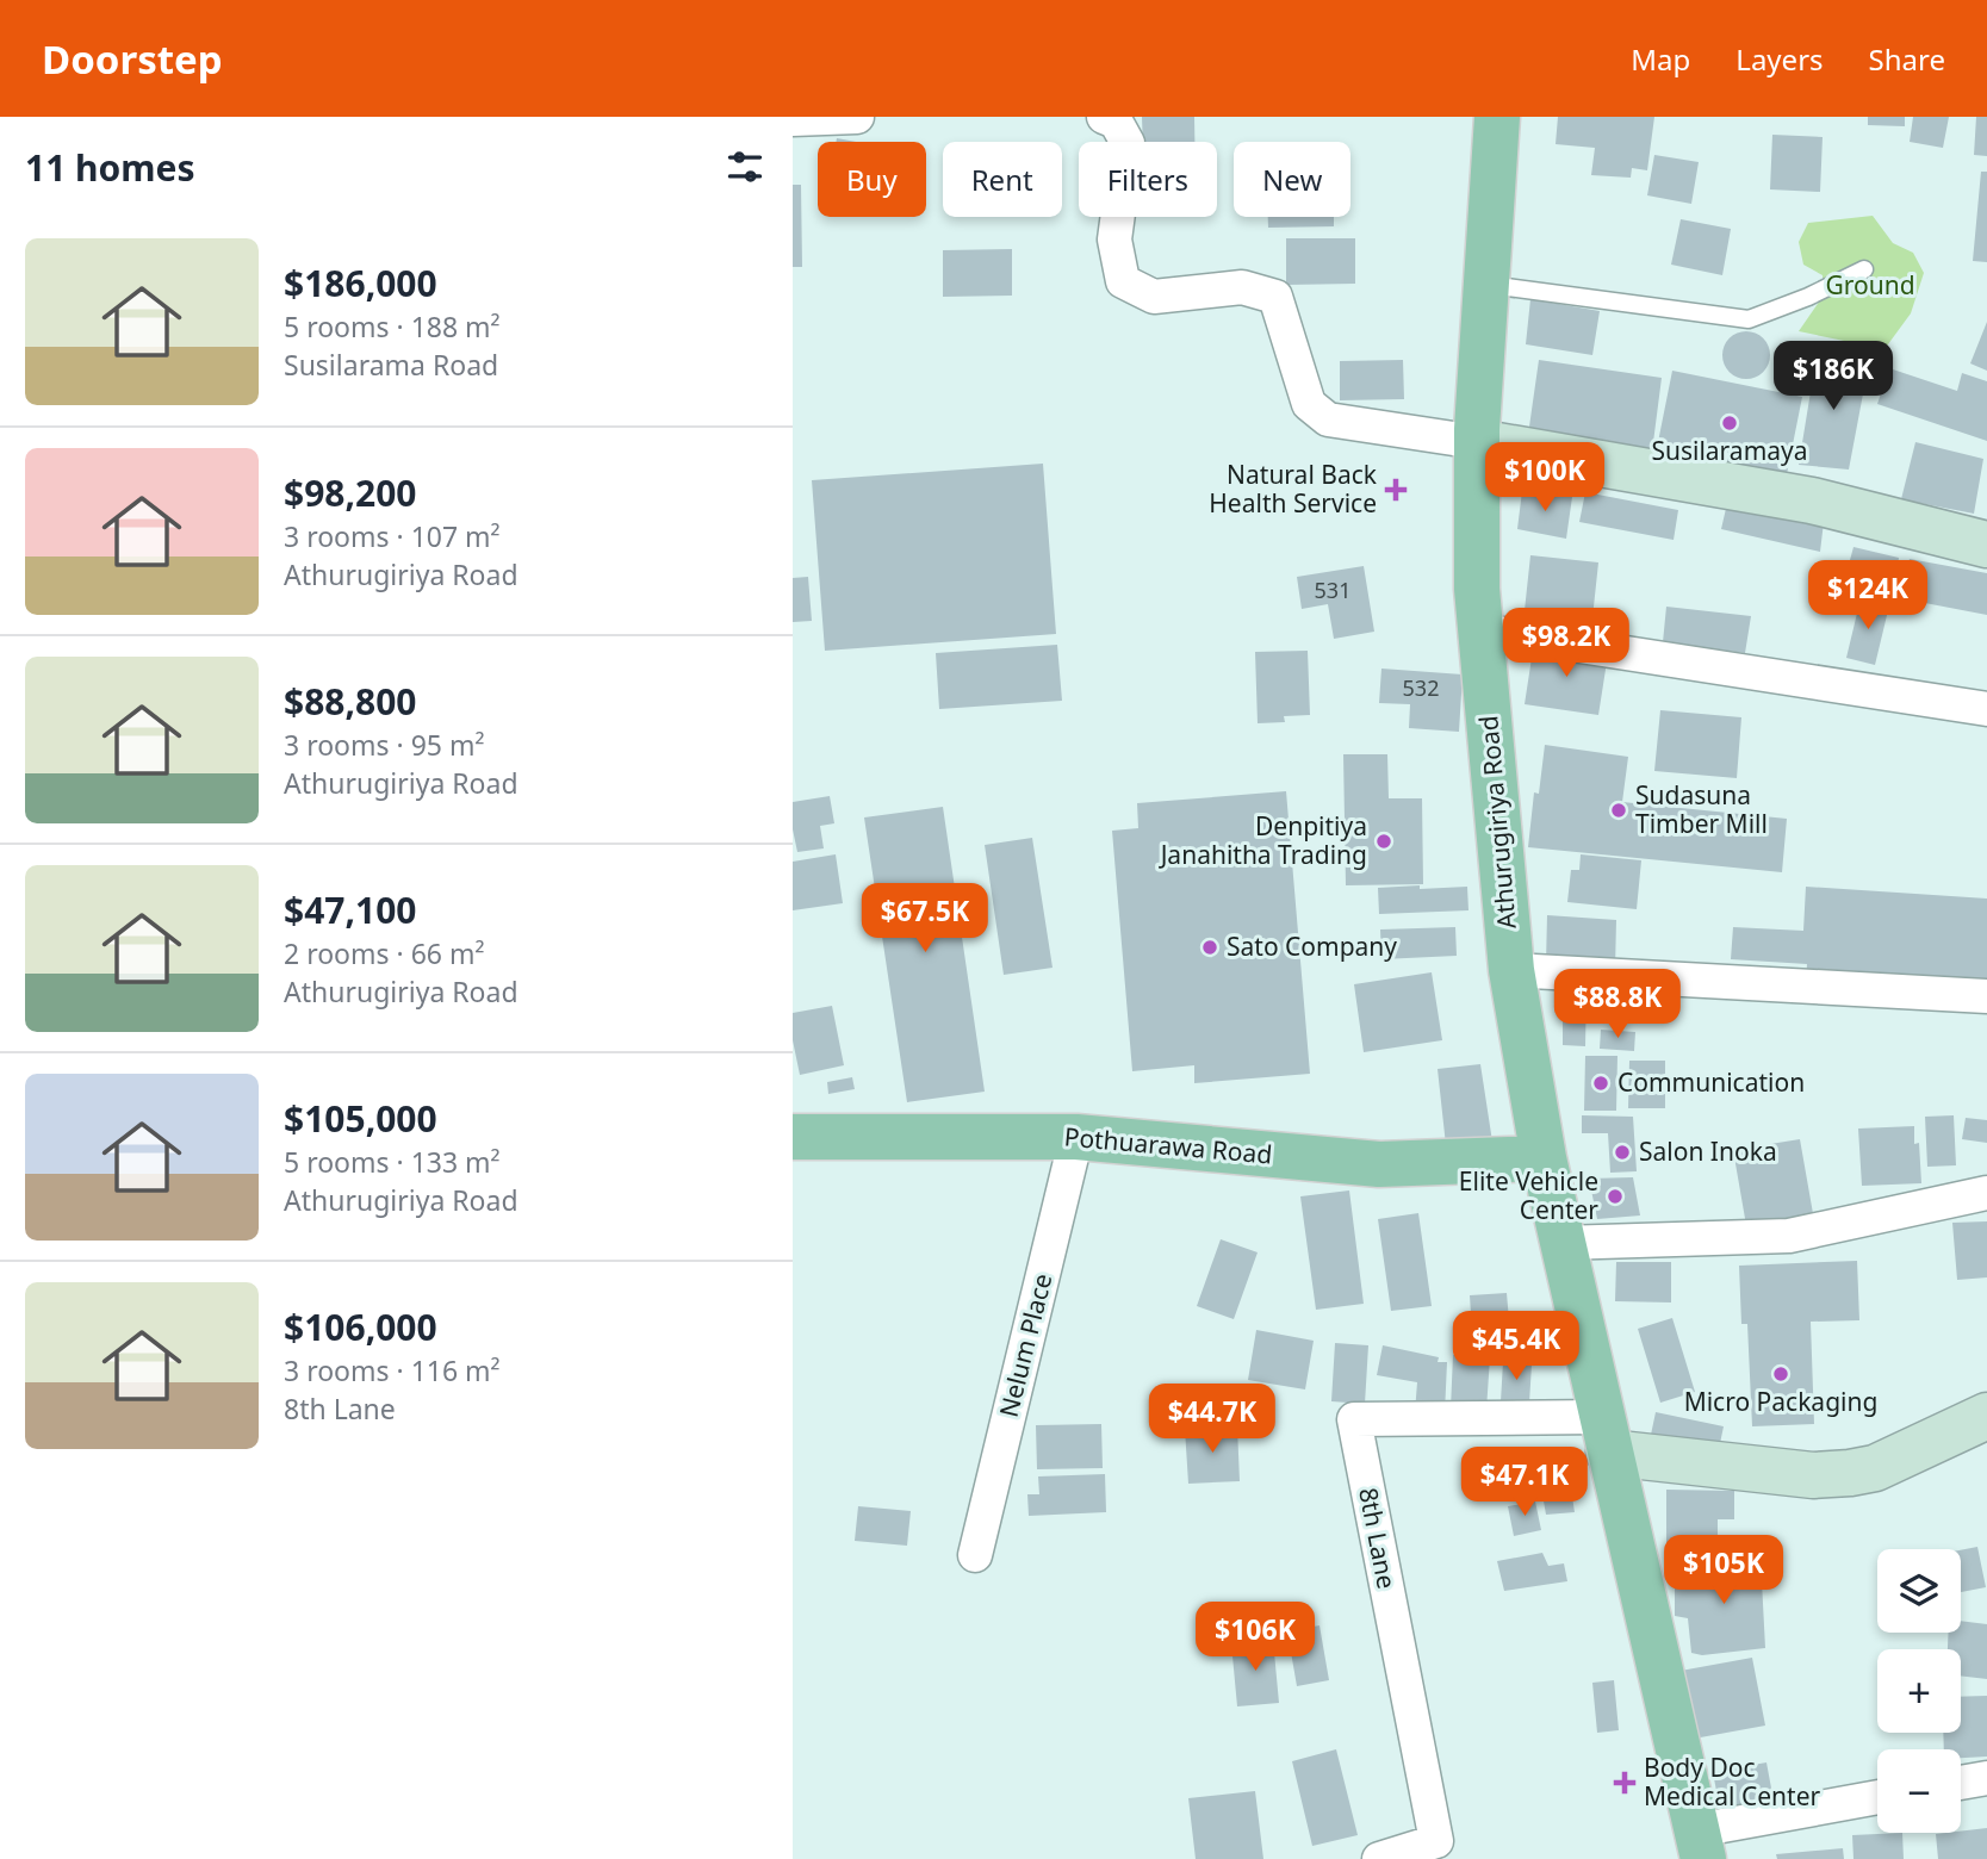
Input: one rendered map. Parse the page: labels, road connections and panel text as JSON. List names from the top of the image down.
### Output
{
  "streets": {
    "main road": ["Athurugiriya Road", "Pothuarawa Road"],
    "street": ["Nelum Place", "8th Lane"]
  },
  "crossings": [
    ["Athurugiriya Road", "Pothuarawa Road"],
    ["Athurugiriya Road", "8th Lane"],
    ["Pothuarawa Road", "Nelum Place"]
  ],
  "parks": ["Ground"],
  "places": {
    "other": [
      "Susilaramaya",
      "Sudasuna Timber Mill",
      "Denpitiya Janahitha Trading",
      "Sato Company",
      "Communication",
      "Salon Inoka",
      "Elite Vehicle Center",
      "Micro Packaging"
    ],
    "health": ["Natural Back Health Service", "Body Doc Medical Center"]
  },
  "house_numbers": ["531", "532"],
  "page": {
    "header": "Doorstep",
    "nav": ["Map", "Layers", "Share"],
    "heading": "11 homes",
    "chip": [
      "Buy",
      "Rent",
      "Filters",
      "New"
    ],
    "list": [
      {
        "name": "$186,000",
        "note": "5 rooms · 188 m² · Susilarama Road"
      },
      {
        "name": "$98,200",
        "note": "3 rooms · 107 m² · Athurugiriya Road"
      },
      {
        "name": "$88,800",
        "note": "3 rooms · 95 m² · Athurugiriya Road"
      },
      {
        "name": "$47,100",
        "note": "2 rooms · 66 m² · Athurugiriya Road"
      },
      {
        "name": "$105,000",
        "note": "5 rooms · 133 m² · Athurugiriya Road"
      },
      {
        "name": "$106,000",
        "note": "3 rooms · 116 m² · 8th Lane"
      }
    ],
    "price": [
      "$186K",
      "$100K",
      "$124K",
      "$98.2K",
      "$67.5K",
      "$88.8K",
      "$45.4K",
      "$44.7K",
      "$47.1K",
      "$105K",
      "$106K"
    ],
    "map_buttons": ["+", "−"]
  }
}
